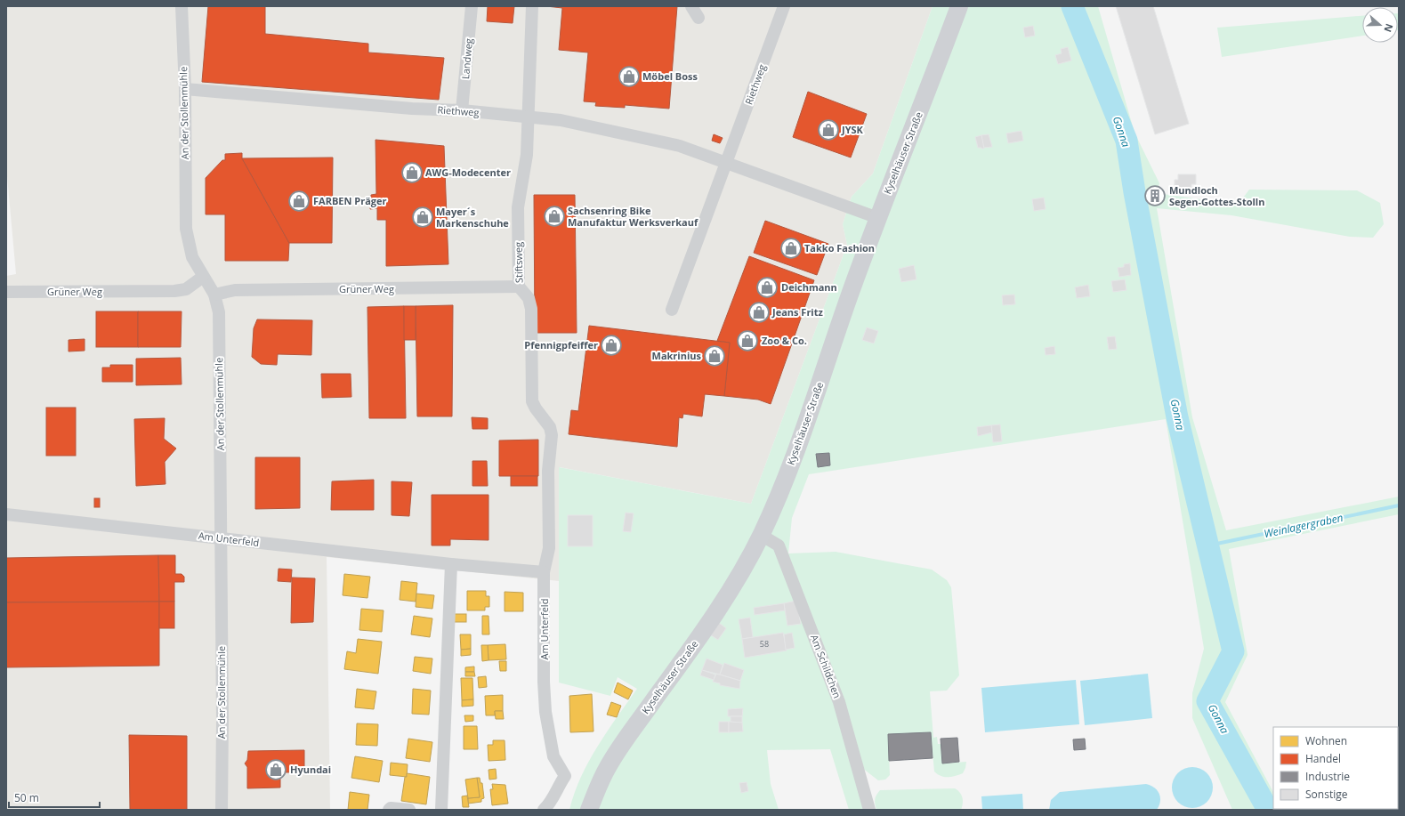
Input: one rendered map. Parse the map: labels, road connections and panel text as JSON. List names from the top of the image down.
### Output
{
  "streets": {
    "main road": ["Kyselhäuser Straße"],
    "street": [
      "Landweg",
      "Riethweg",
      "An der Stollenmühle",
      "Stiftsweg",
      "Grüner Weg",
      "Am Unterfeld",
      "Am Schildchen"
    ]
  },
  "crossings": [
    ["Landweg", "Riethweg"],
    ["Riethweg", "An der Stollenmühle"],
    ["Riethweg", "Kyselhäuser Straße"],
    ["Riethweg", "Stiftsweg"],
    ["An der Stollenmühle", "Grüner Weg"],
    ["An der Stollenmühle", "Am Unterfeld"],
    ["Kyselhäuser Straße", "Am Schildchen"],
    ["Stiftsweg", "Grüner Weg"],
    ["Stiftsweg", "Am Unterfeld"]
  ],
  "water": ["Gonna", "Weinlagergraben"],
  "places": {
    "shop": [
      "Möbel Boss",
      "JYSK",
      "AWG-Modecenter",
      "FARBEN Präger",
      "Sachsenring Bike Manufaktur Werksverkauf",
      "Mayer´s Markenschuhe",
      "Takko Fashion",
      "Deichmann",
      "Jeans Fritz",
      "Zoo & Co.",
      "Pfennigpfeiffer",
      "Makrinius",
      "Hyundai"
    ],
    "building": ["Mundloch Segen-Gottes-Stolln"]
  },
  "house_numbers": ["58"],
  "legend": [
    "Wohnen",
    "Handel",
    "Industrie",
    "Sonstige"
  ],
  "scale_bar": "50 m",
  "north": "right"
}
